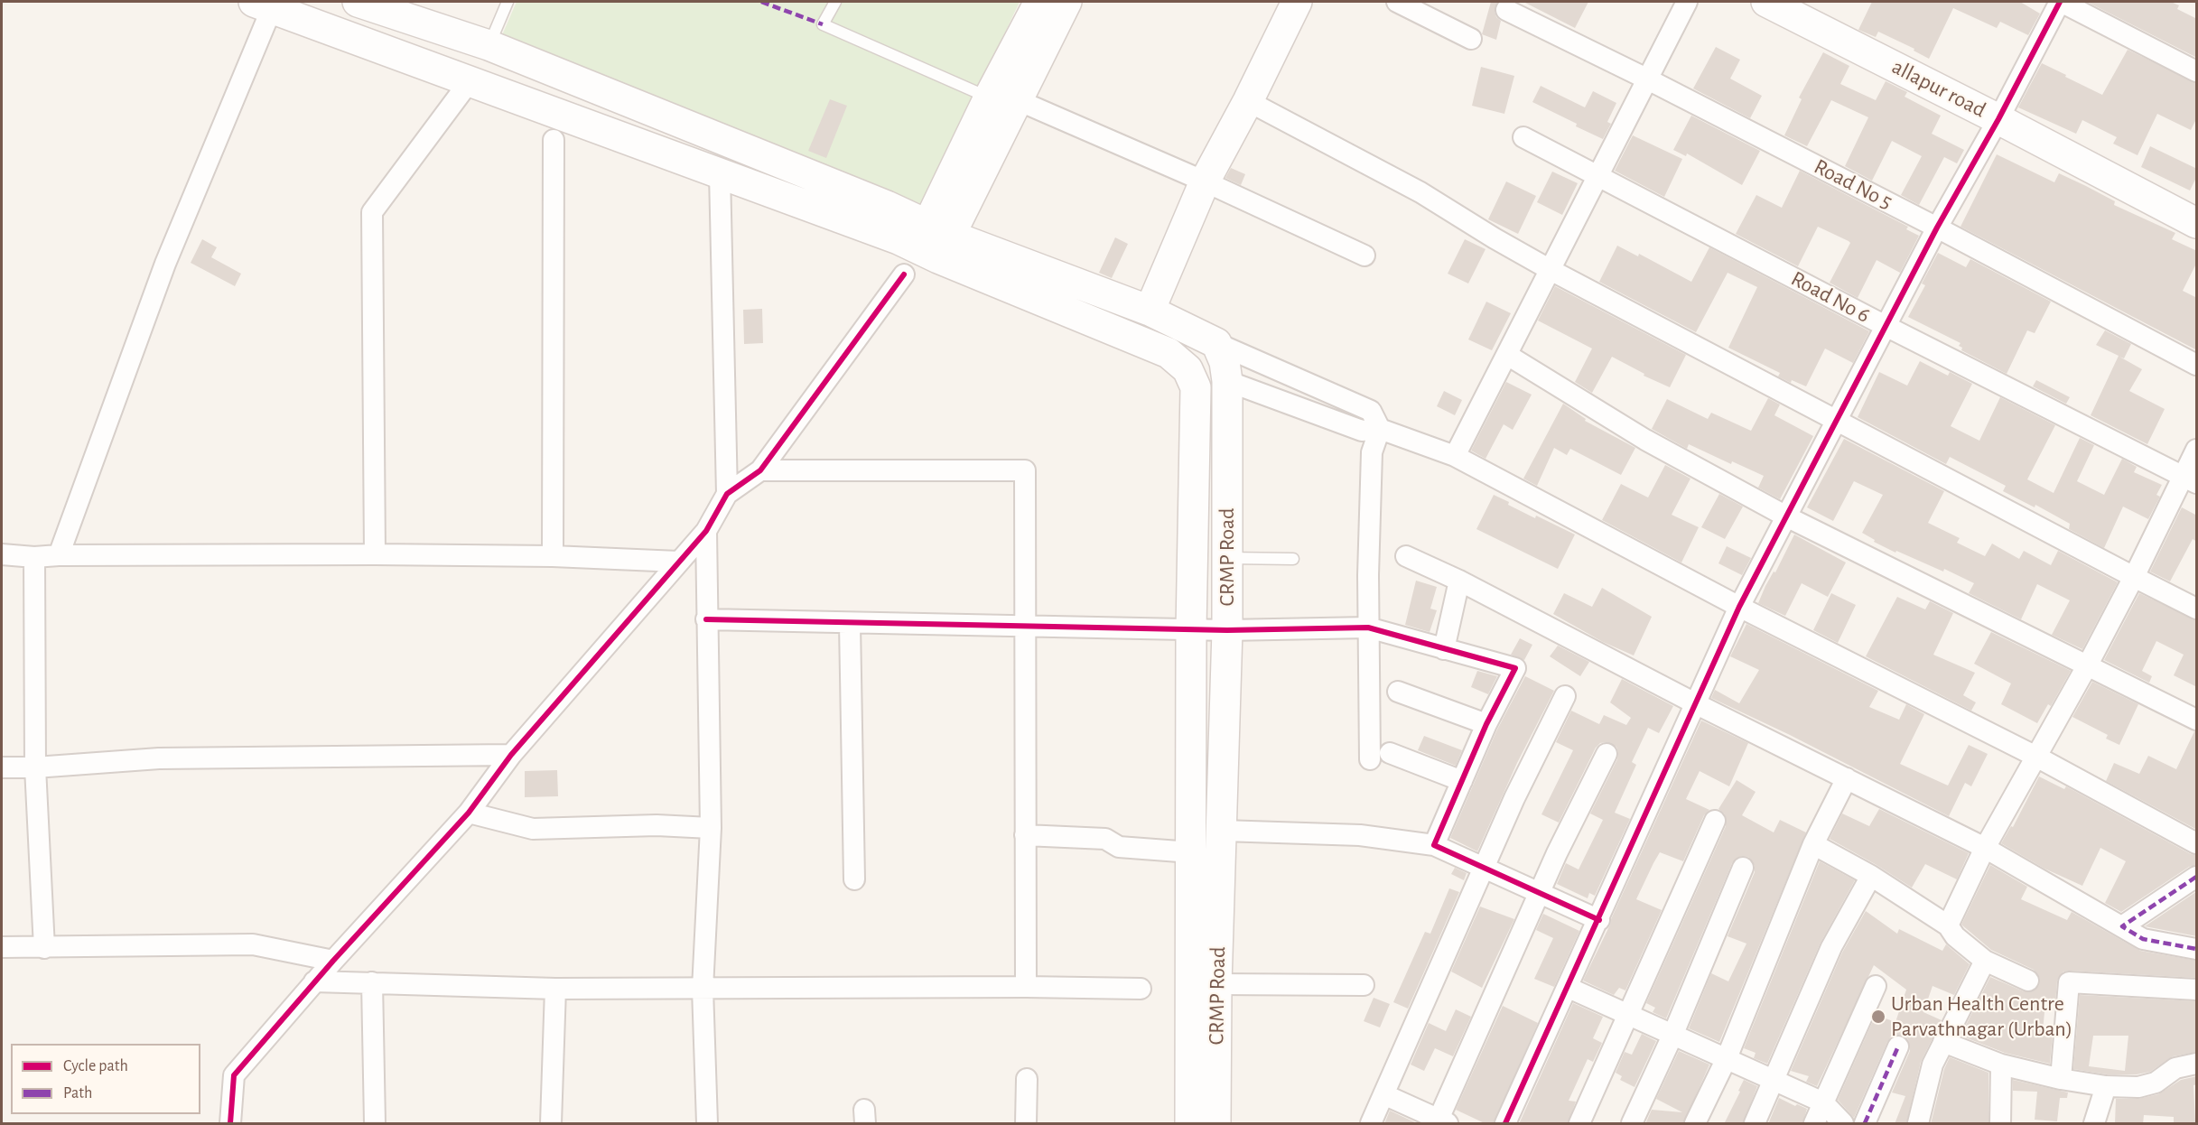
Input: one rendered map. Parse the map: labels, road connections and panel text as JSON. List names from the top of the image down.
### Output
{
  "streets": {
    "main road": ["allapur road", "CRMP Road"],
    "street": ["Road No 5", "Road No 6"]
  },
  "places": ["Urban Health Centre Parvathnagar (Urban)"],
  "legend": ["Cycle path", "Path"]
}
